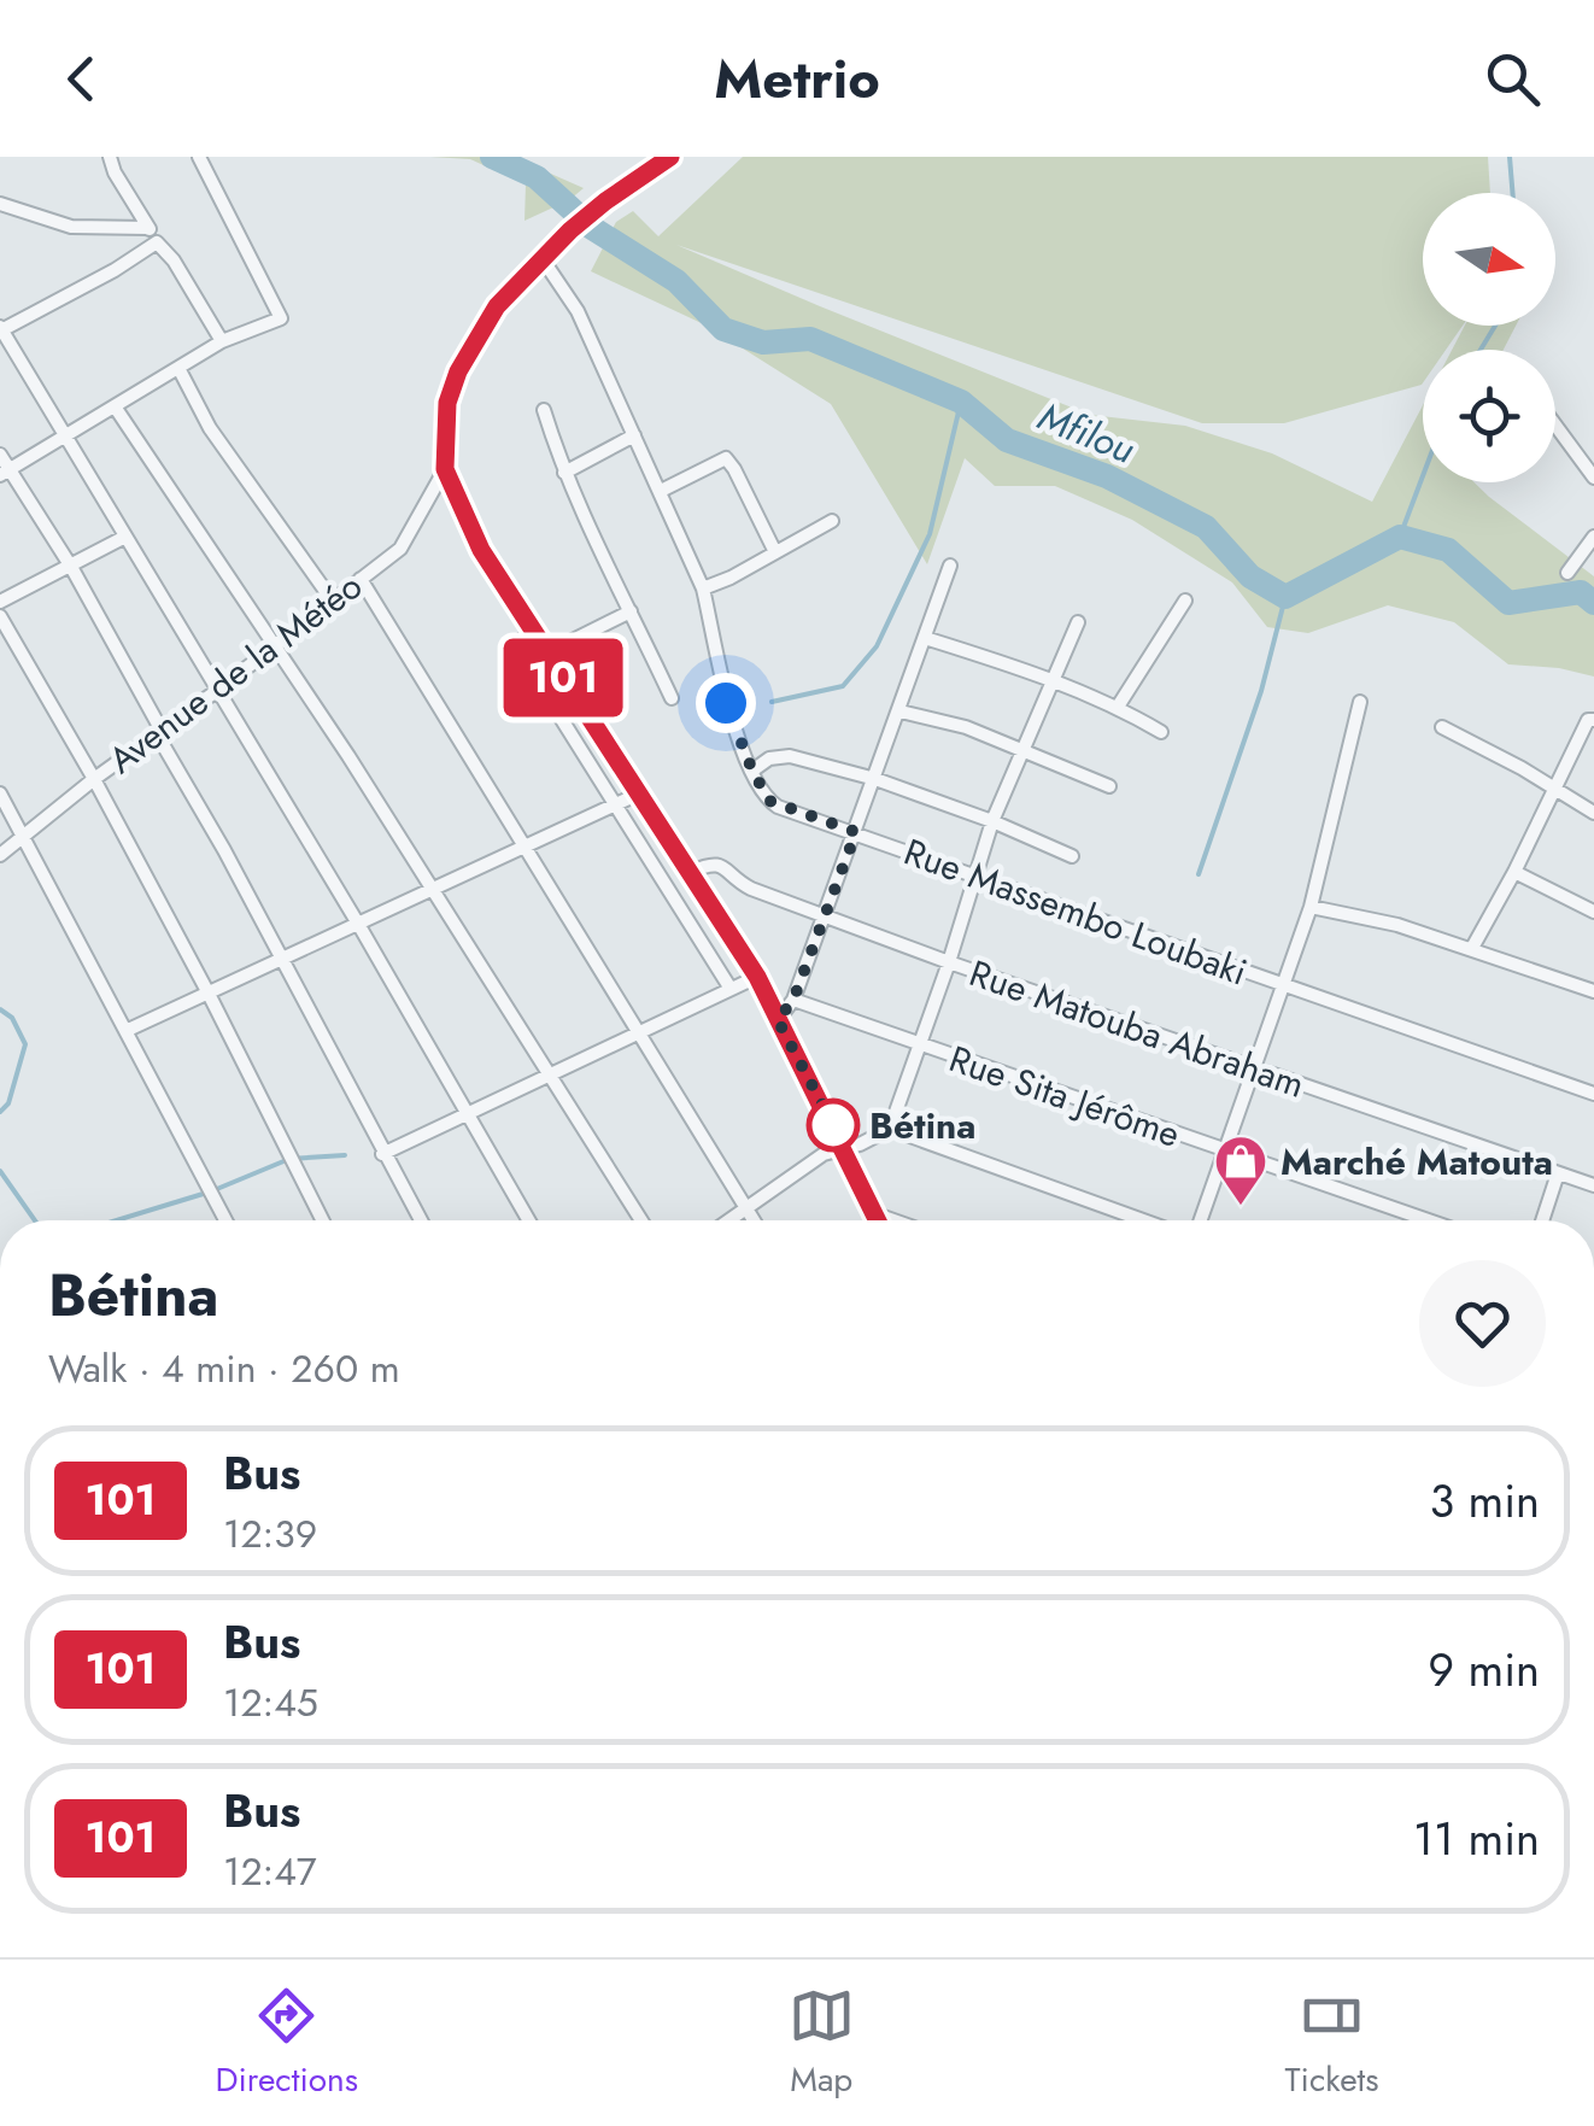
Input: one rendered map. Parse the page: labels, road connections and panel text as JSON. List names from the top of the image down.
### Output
{
  "streets": {
    "street": [
      "Avenue de la Météo",
      "Rue Massembo Loubaki",
      "Rue Matouba Abraham",
      "Rue Sita Jérôme"
    ]
  },
  "water": ["Mfilou"],
  "places": {
    "other": ["Bétina"],
    "shop": ["Marché Matouta"]
  },
  "lines": ["bus line 101"],
  "north": "right",
  "page": {
    "header": "Metrio",
    "on_map": "101",
    "heading": ["Bétina", "Walk · 4 min · 260 m"],
    "list": [
      {
        "mark": "101",
        "name": "Bus",
        "note": "12:39",
        "value": "3 min"
      },
      {
        "mark": "101",
        "name": "Bus",
        "note": "12:45",
        "value": "9 min"
      },
      {
        "mark": "101",
        "name": "Bus",
        "note": "12:47",
        "value": "11 min"
      }
    ],
    "tabs": ["Directions", "Map", "Tickets"]
  }
}
